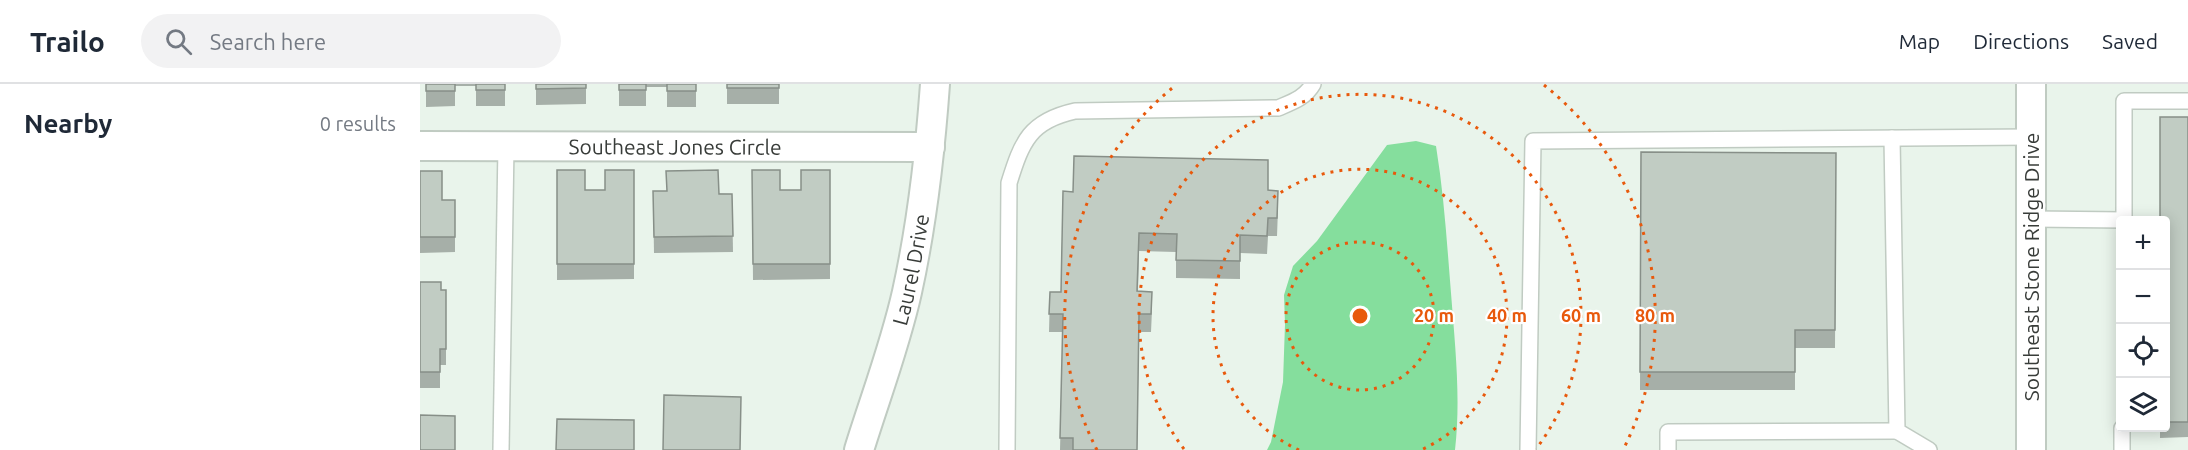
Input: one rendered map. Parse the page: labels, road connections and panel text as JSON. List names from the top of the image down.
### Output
{
  "streets": {
    "street": ["Southeast Jones Circle", "Southeast Stone Ridge Drive", "Laurel Drive"]
  },
  "crossings": [
    ["Southeast Jones Circle", "Laurel Drive"]
  ],
  "page": {
    "header": "Trailo",
    "search": "Search here",
    "nav": ["Map", "Directions", "Saved"],
    "heading": ["Nearby", "0 results"],
    "map_buttons": ["+", "−"]
  },
  "rings": [
    "20 m",
    "40 m",
    "60 m",
    "80 m"
  ]
}
